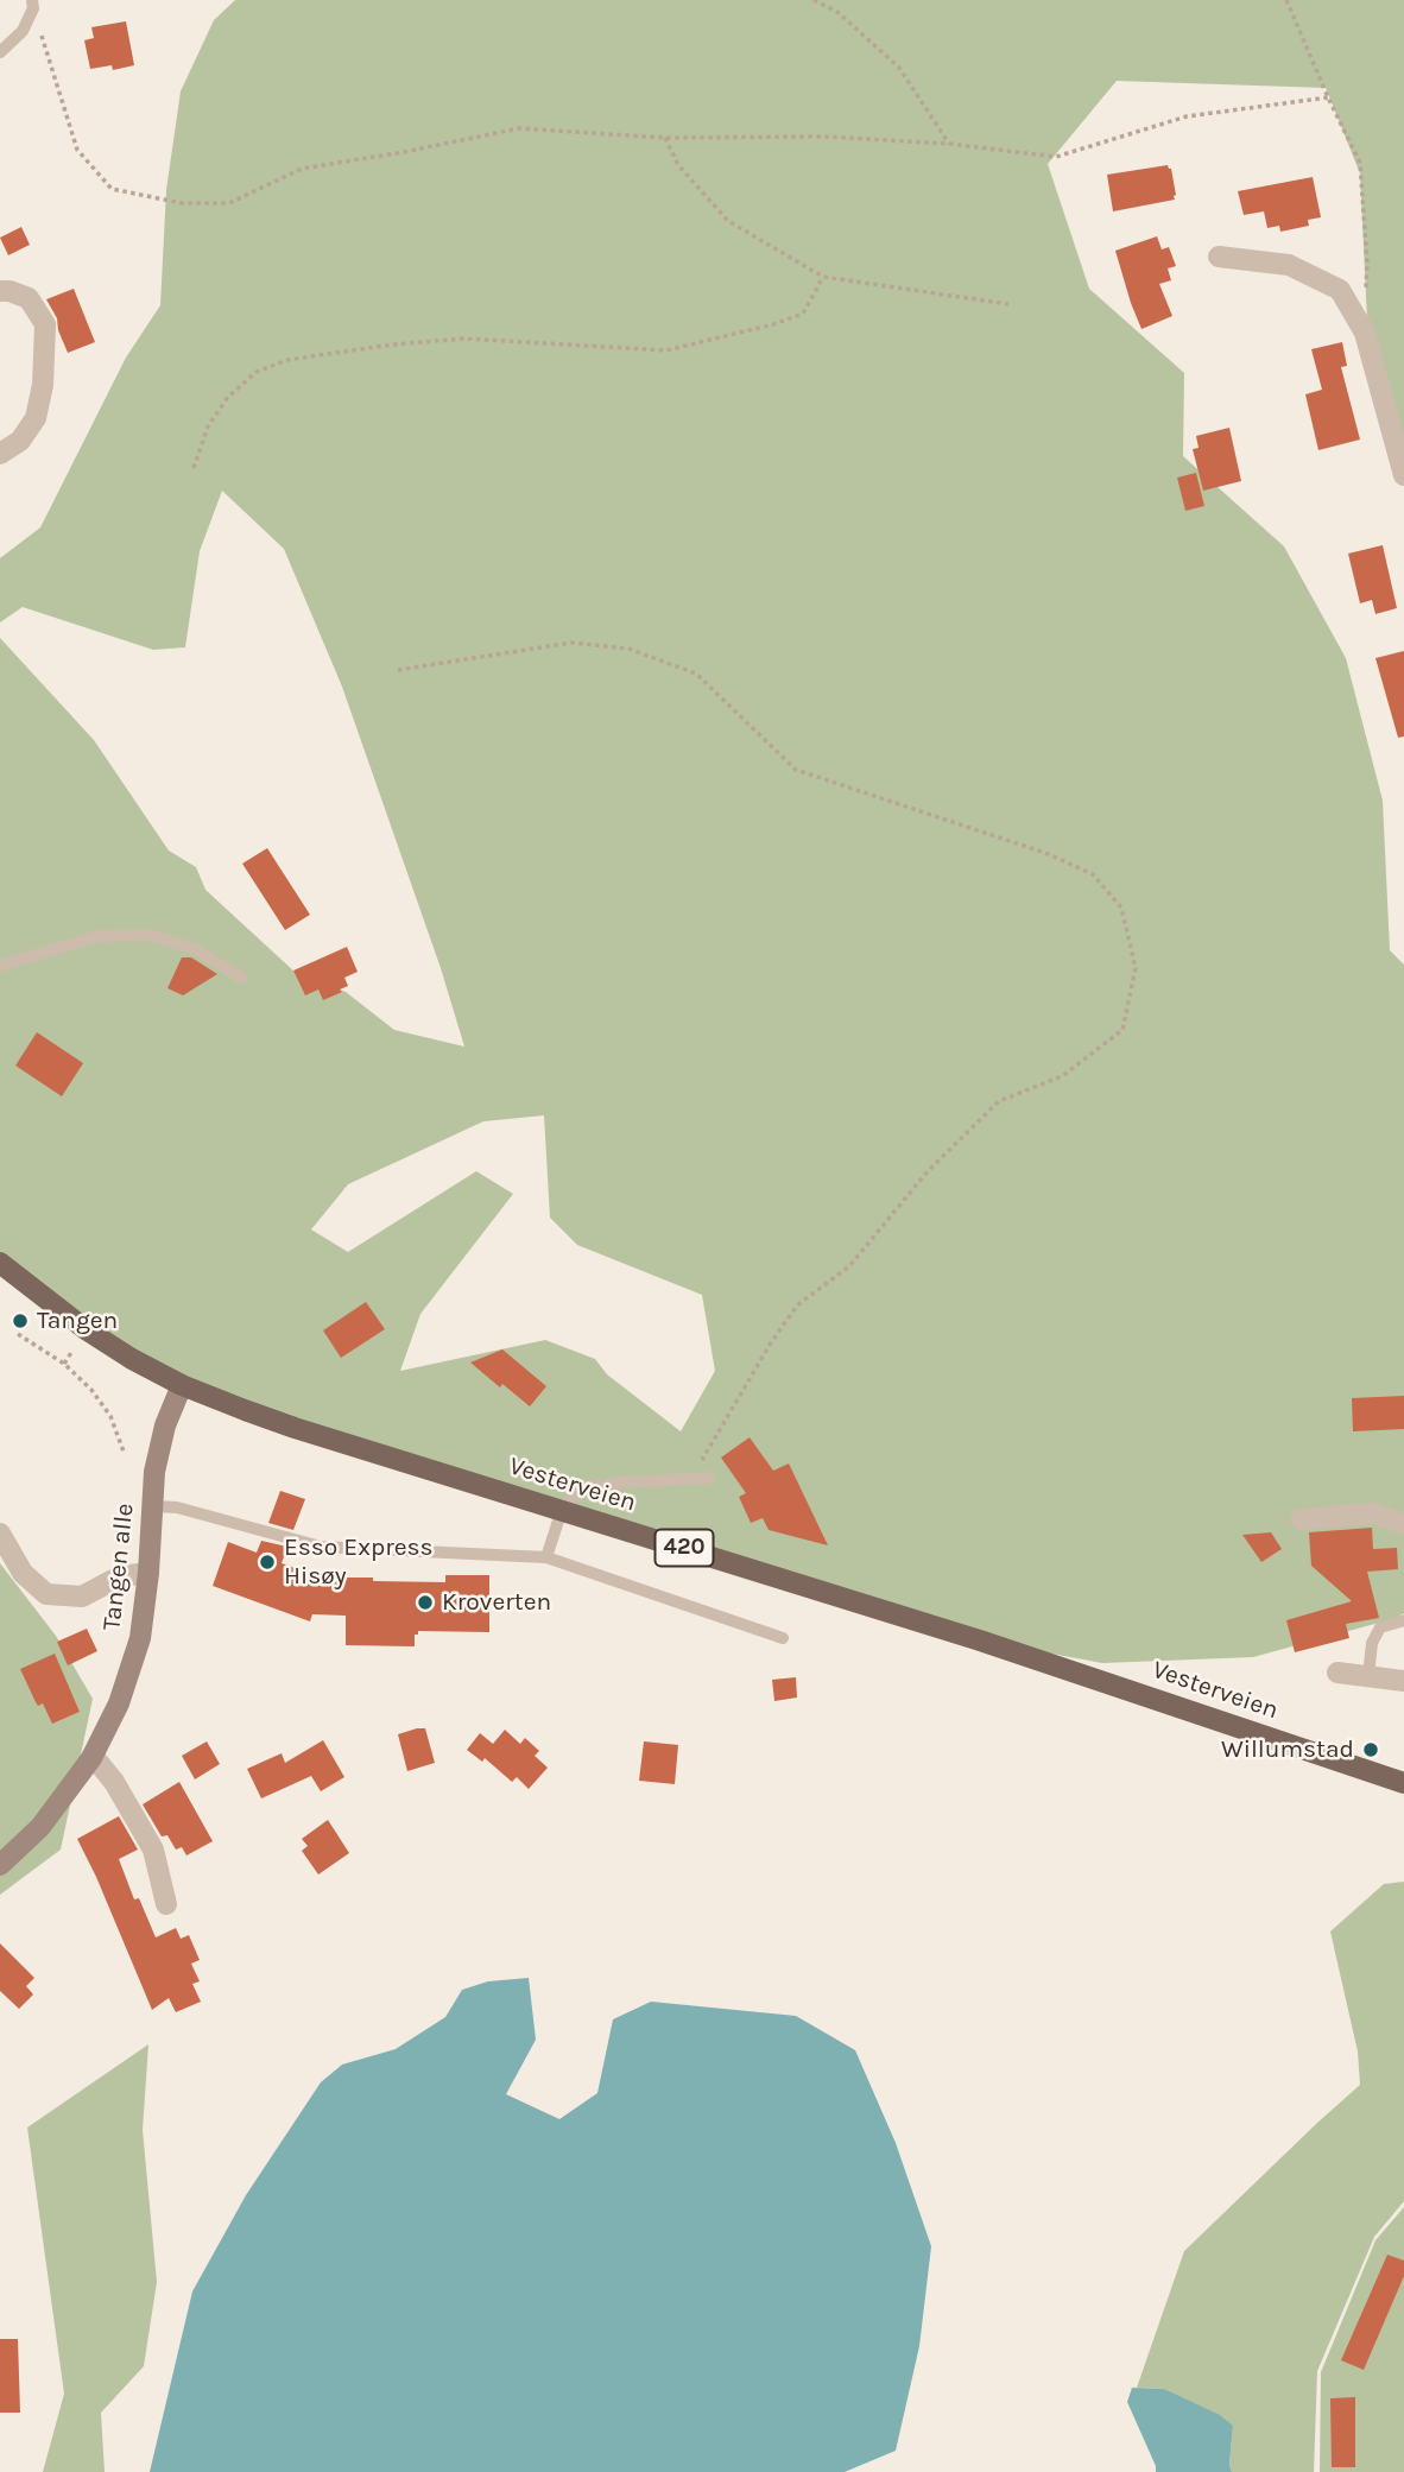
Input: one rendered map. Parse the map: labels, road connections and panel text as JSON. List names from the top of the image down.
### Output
{
  "streets": {
    "main road": ["Vesterveien", "420", "Tangen alle"]
  },
  "crossings": [
    ["Vesterveien", "Tangen alle"]
  ],
  "places": [
    "Tangen",
    "Esso Express Hisøy",
    "Kroverten",
    "Willumstad"
  ]
}
